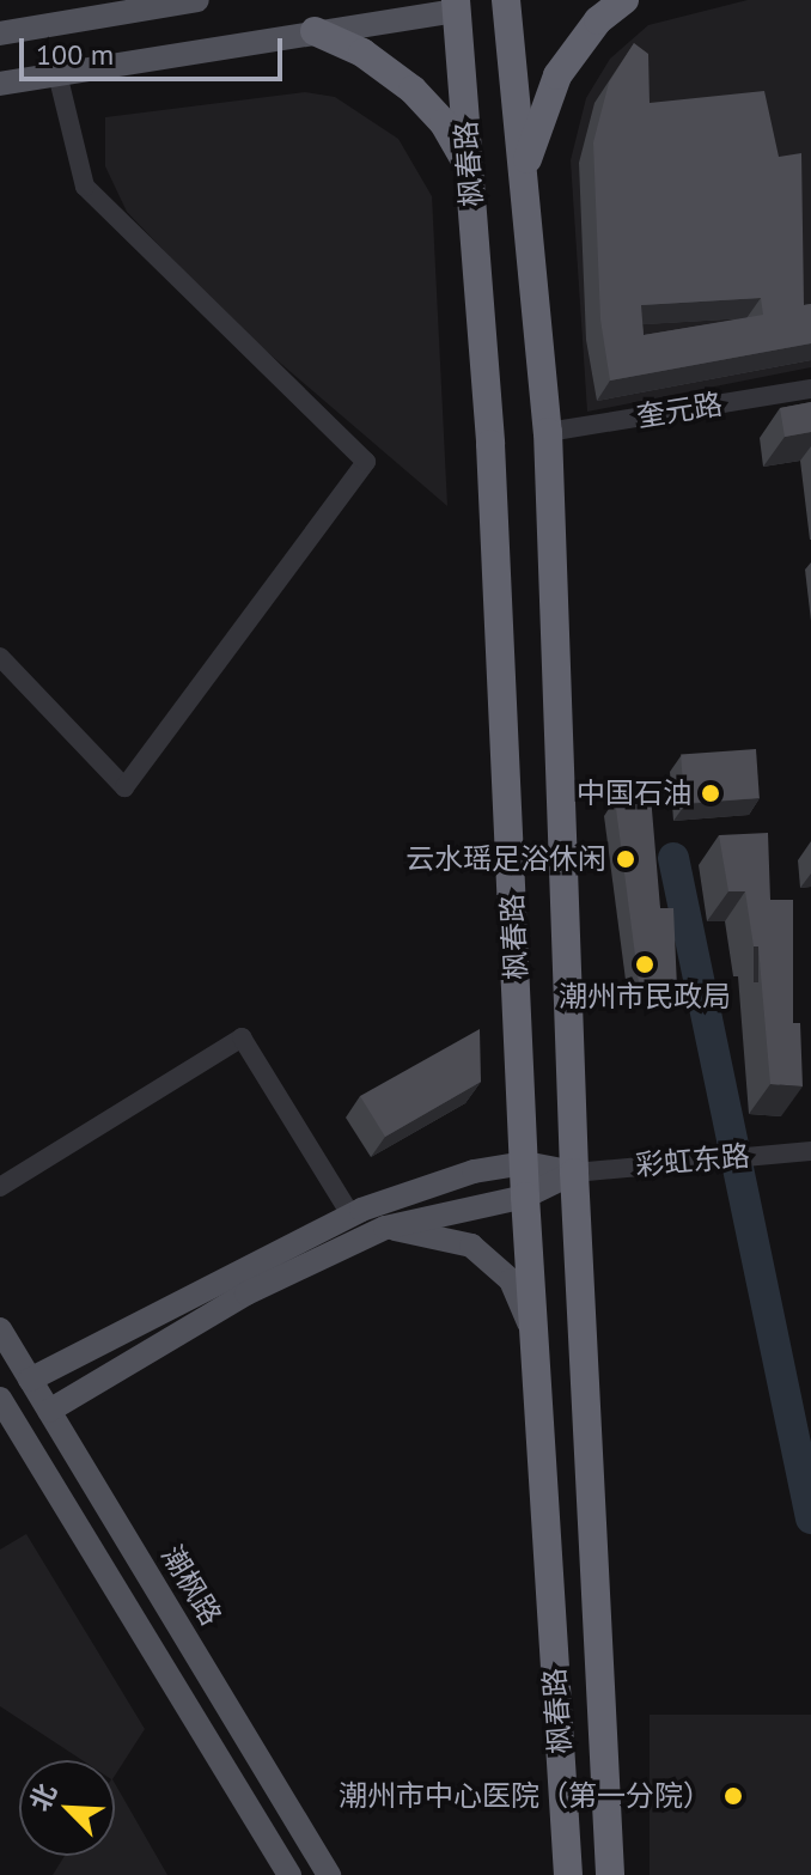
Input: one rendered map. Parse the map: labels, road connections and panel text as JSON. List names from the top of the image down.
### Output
{
  "streets": {
    "highway": ["枫春路"],
    "main road": ["潮枫路"],
    "street": ["奎元路", "彩虹东路"]
  },
  "crossings": [
    ["枫春路", "奎元路"],
    ["枫春路", "彩虹东路"]
  ],
  "places": [
    "中国石油",
    "云水瑶足浴休闲",
    "潮州市民政局",
    "潮州市中心医院（第一分院）"
  ],
  "scale_bar": "100 m",
  "north": "top left"
}
